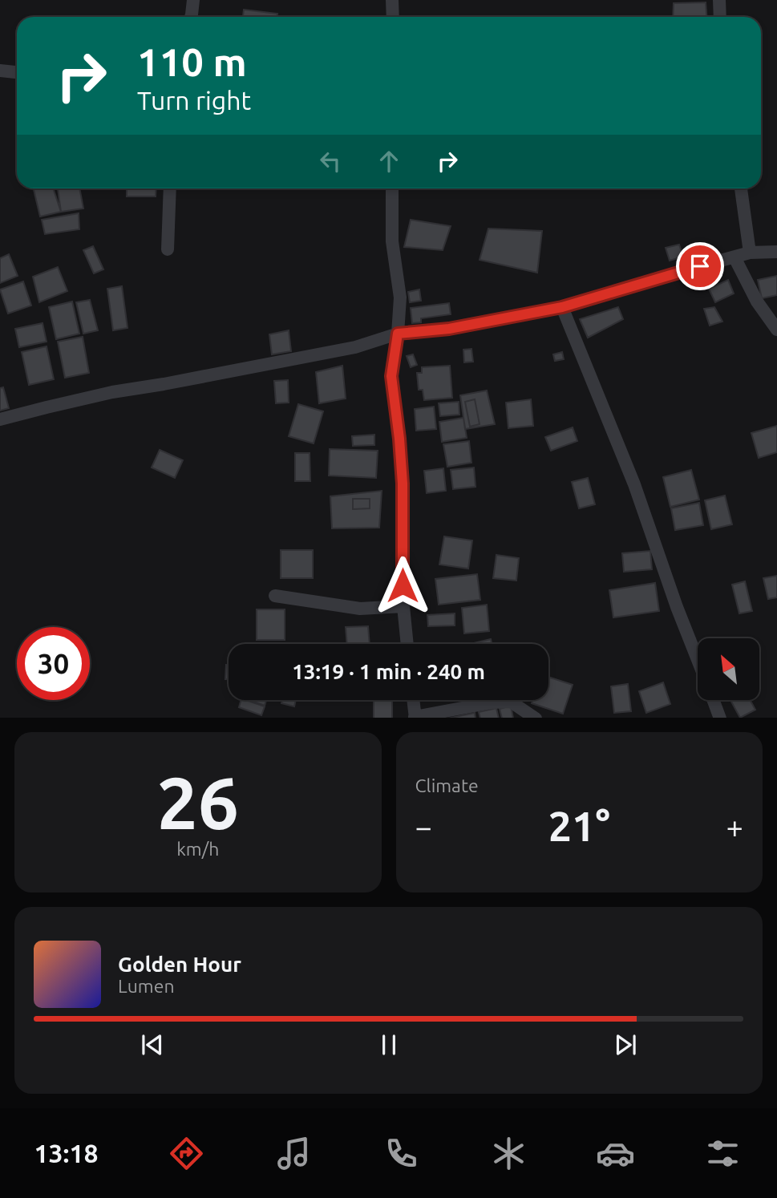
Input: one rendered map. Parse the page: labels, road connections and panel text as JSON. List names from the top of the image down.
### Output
{
  "north": "top left",
  "page": {
    "turn": ["110 m", "Turn right"],
    "limit": "30",
    "trip": "13:19 · 1 min · 240 m",
    "tile": [
      ["26", "km/h"],
      "Climate"
    ],
    "heat": ["−", "21°", "+"],
    "song": ["Golden Hour", "Lumen"],
    "tabs": "13:18"
  }
}
